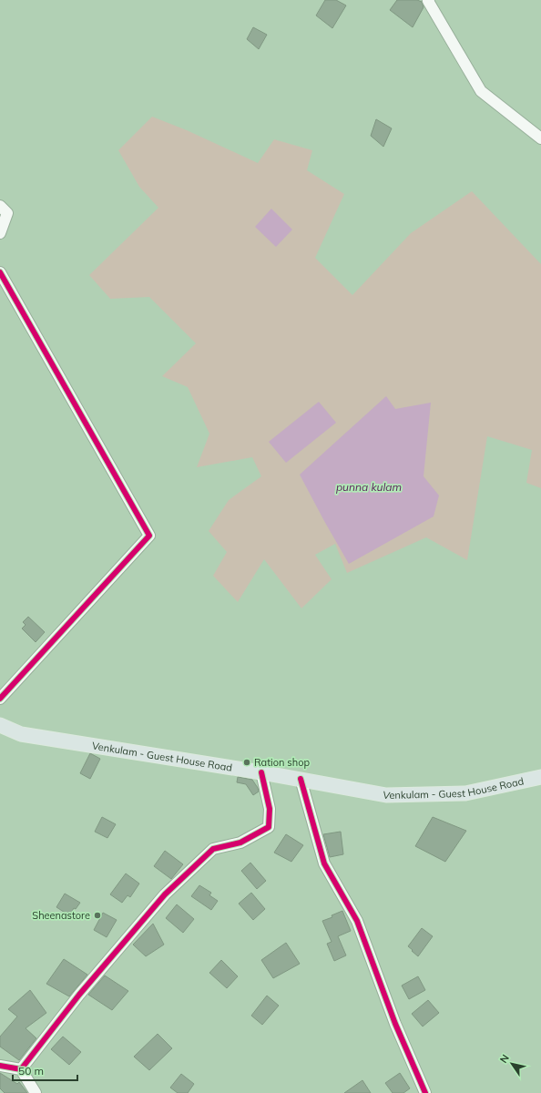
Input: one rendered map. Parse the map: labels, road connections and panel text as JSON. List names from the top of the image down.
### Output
{
  "streets": {
    "main road": ["Venkulam - Guest House Road"]
  },
  "water": ["punna kulam"],
  "places": ["Ration shop", "Sheenastore"],
  "scale_bar": "50 m",
  "north": "top left"
}
